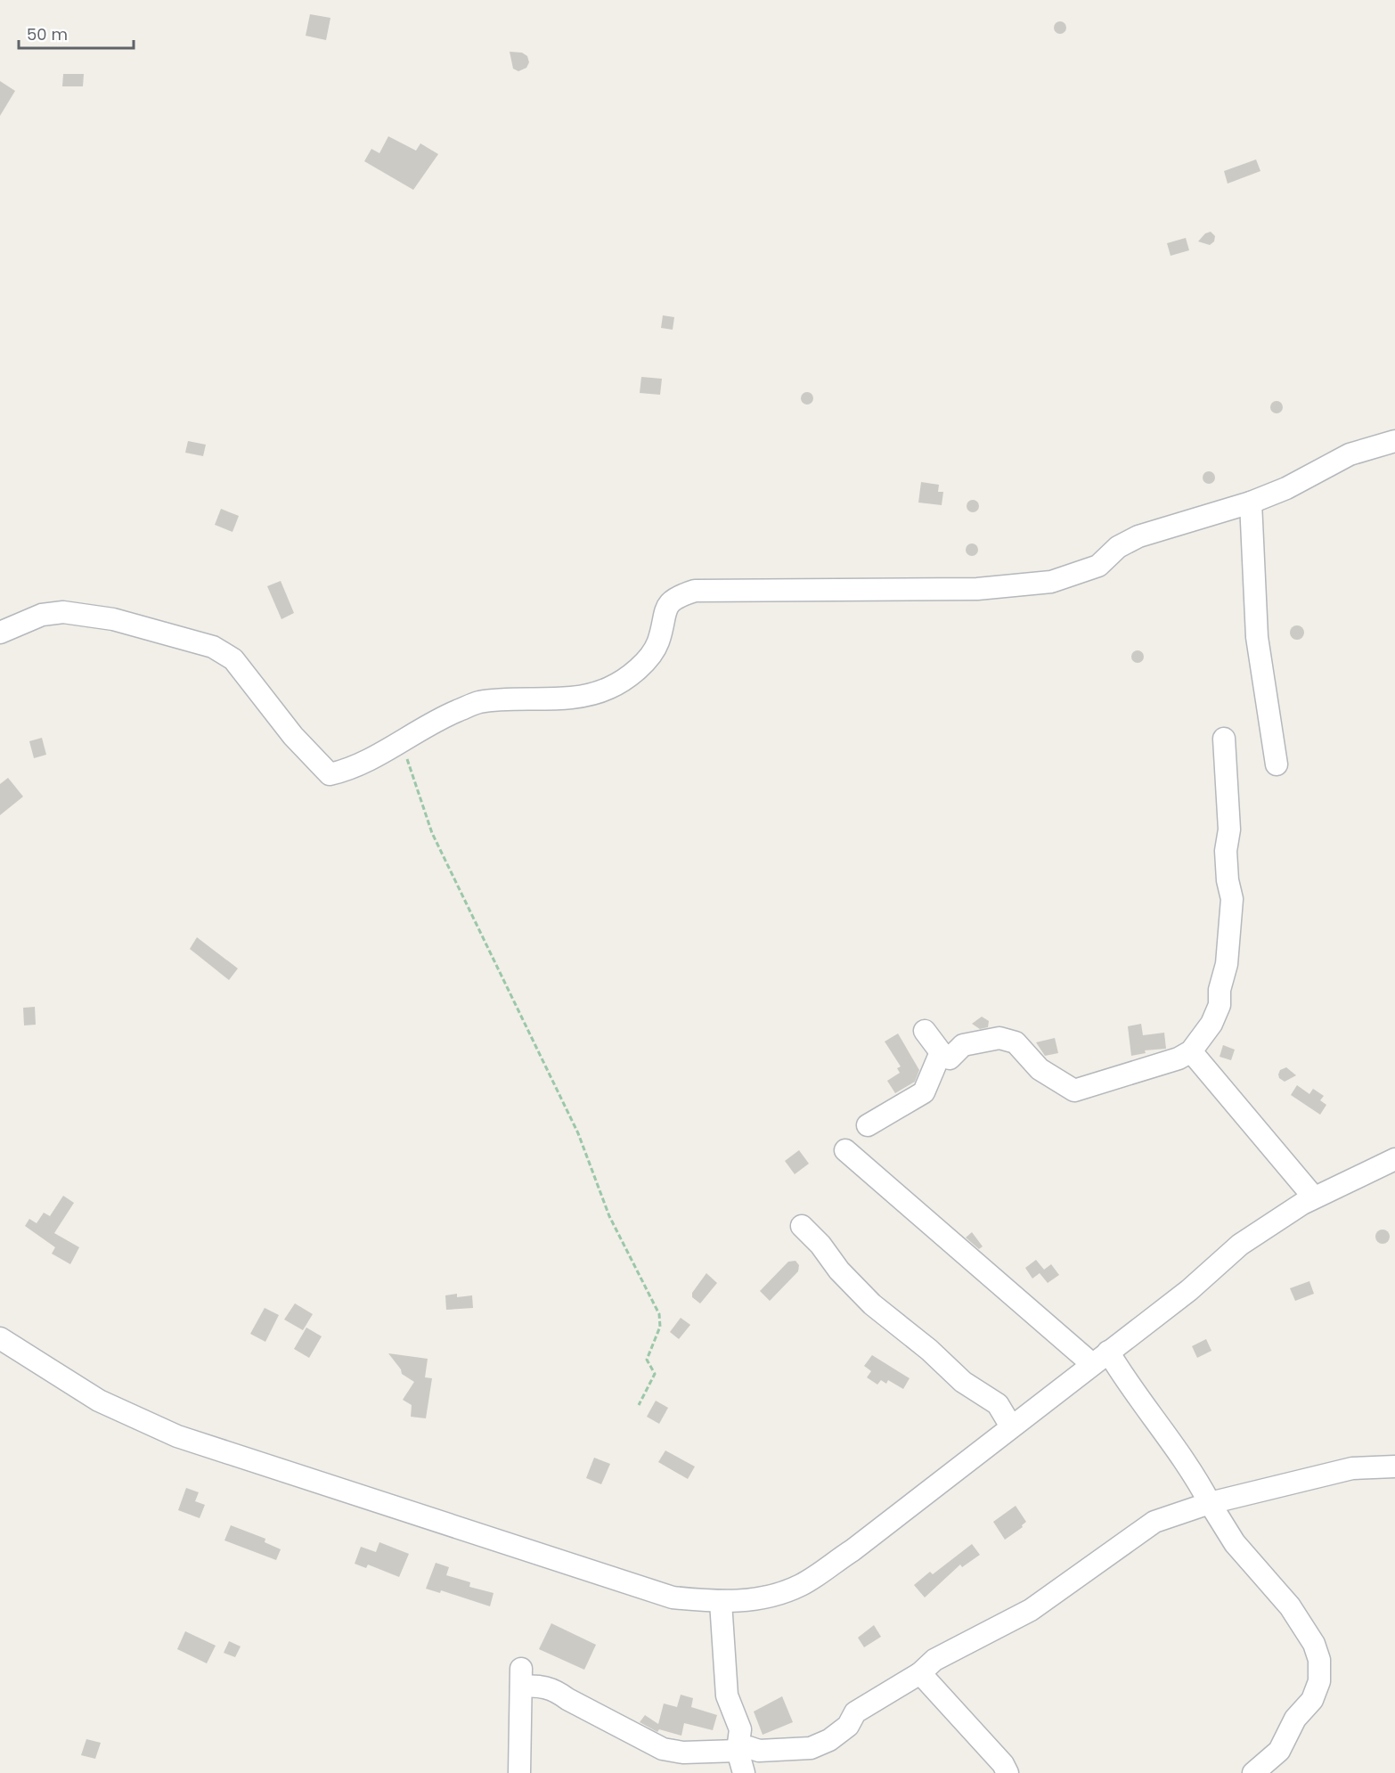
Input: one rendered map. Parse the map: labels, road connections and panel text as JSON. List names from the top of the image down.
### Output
{
  "scale_bar": "50 m"
}
